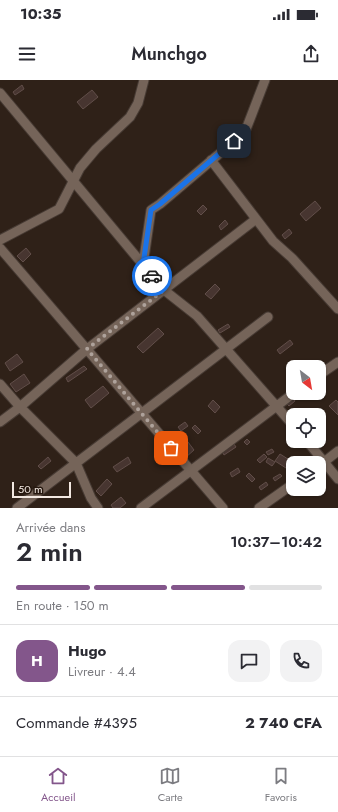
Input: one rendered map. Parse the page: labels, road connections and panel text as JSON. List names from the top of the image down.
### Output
{
  "scale_bar": "50 m",
  "north": "bottom right",
  "page": {
    "status": "10:35",
    "header": "Munchgo",
    "scale": "50 m",
    "heading": ["2 min", "Arrivée dans", "10:37–10:42"],
    "panel": [
      "Hugo",
      "Livreur · 4.4",
      "Commande #4395",
      "2 740 CFA"
    ],
    "bar": "En route · 150 m",
    "round": "H",
    "tabs": ["Accueil", "Carte", "Favoris"]
  }
}
